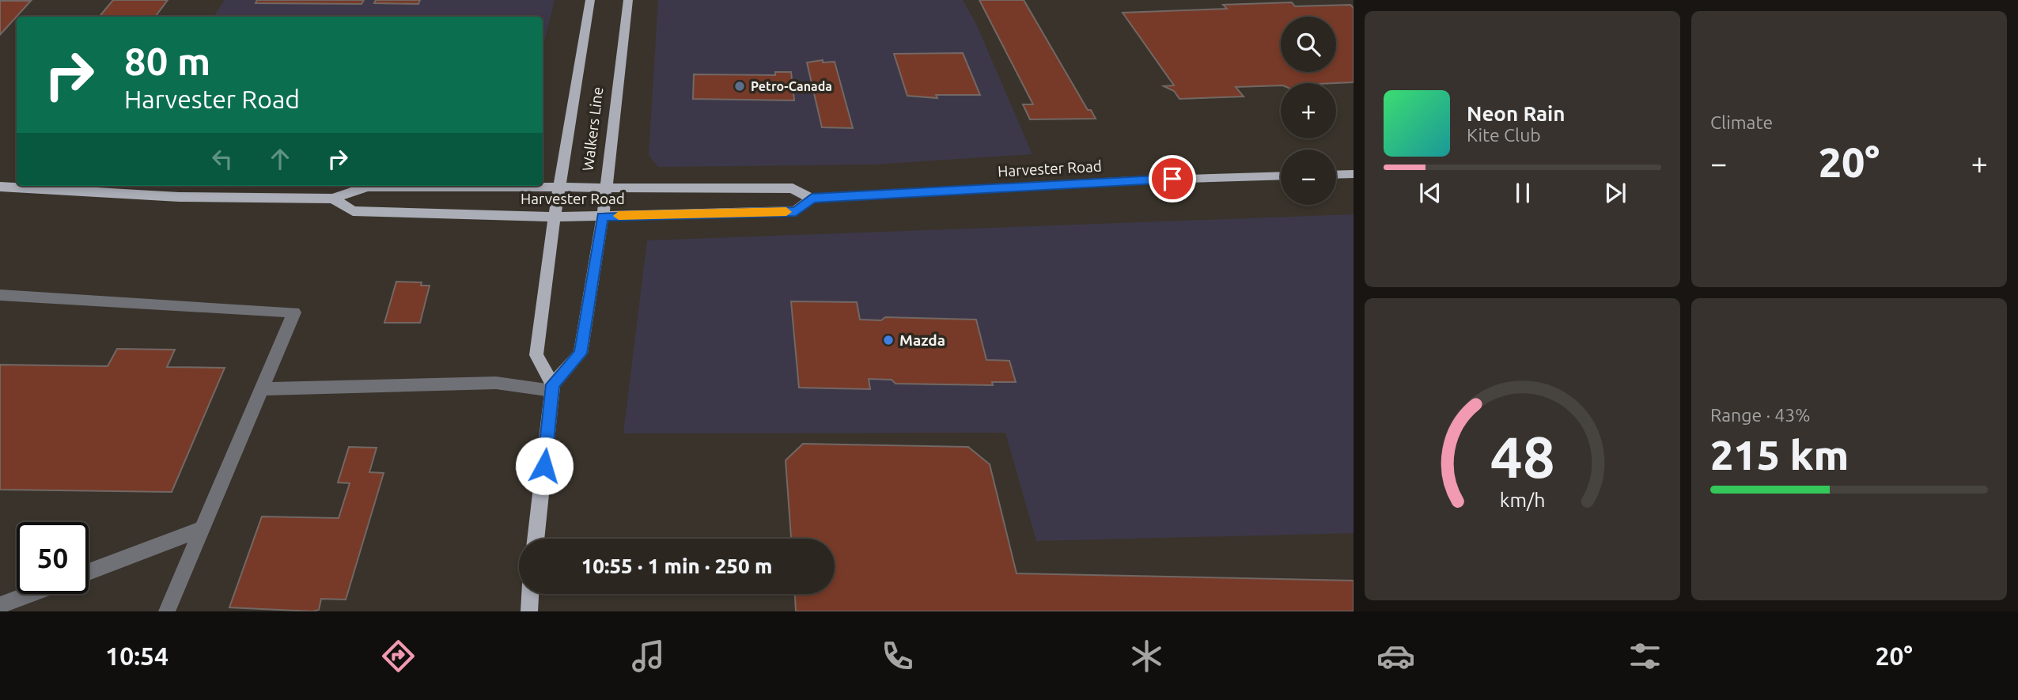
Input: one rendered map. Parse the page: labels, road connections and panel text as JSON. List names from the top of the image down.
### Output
{
  "streets": {
    "main road": ["Walkers Line", "Harvester Road"]
  },
  "crossings": [
    ["Walkers Line", "Harvester Road"]
  ],
  "places": ["Petro-Canada", "Mazda"],
  "page": {
    "tile": [
      "Climate",
      ["Range · 43%", "215 km"]
    ],
    "map_buttons": ["+", "−"],
    "turn": ["80 m", "Harvester Road"],
    "song": ["Neon Rain", "Kite Club"],
    "heat": ["−", "20°", "+"],
    "limit": "50",
    "trip": "10:55 · 1 min · 250 m",
    "tabs": ["10:54", "20°"],
    "gauge": ["48", "km/h"]
  }
}
